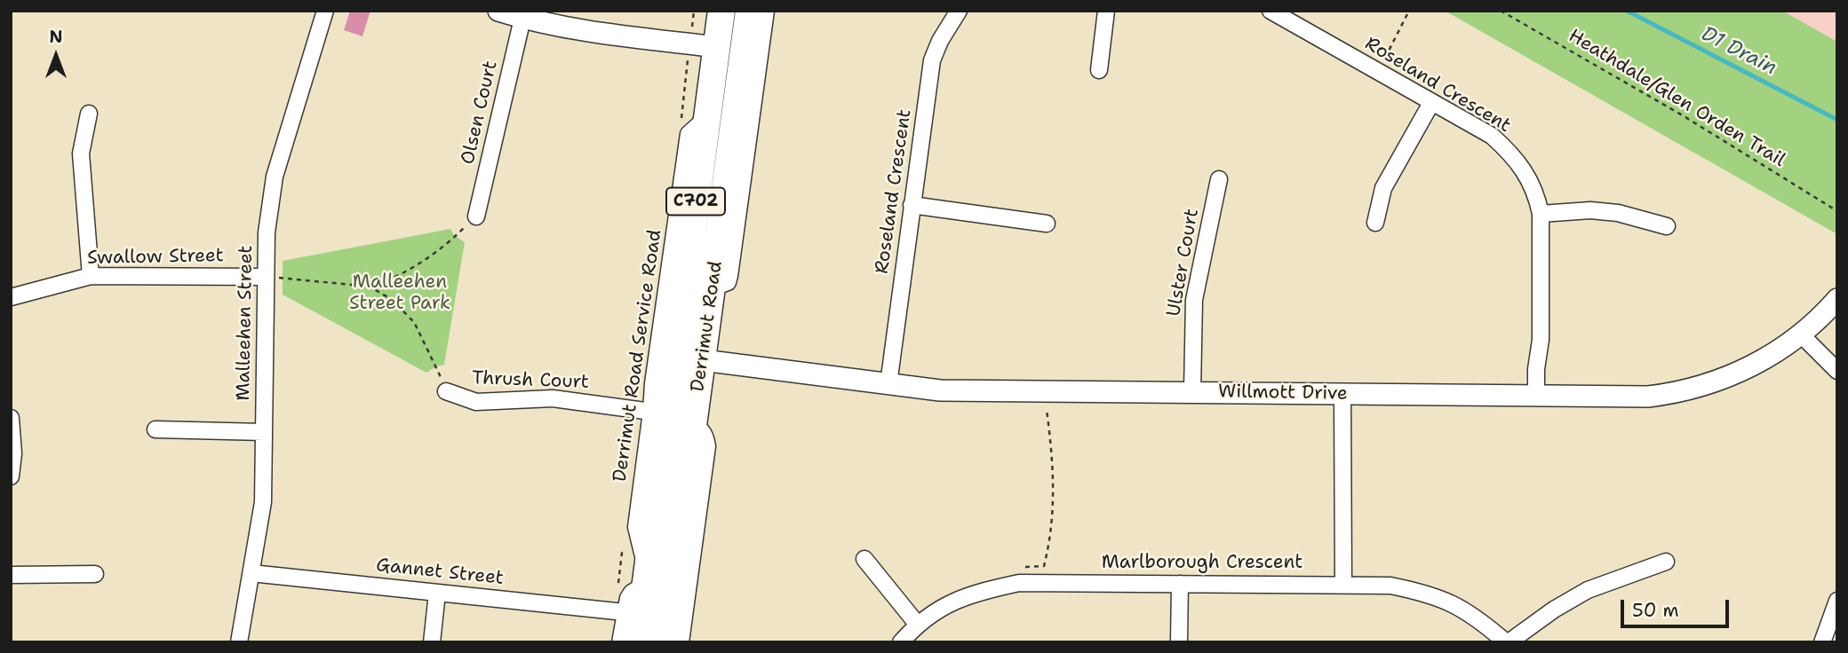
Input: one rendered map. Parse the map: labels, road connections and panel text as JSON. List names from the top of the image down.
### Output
{
  "streets": {
    "highway": ["C702", "Derrimut Road"],
    "street": [
      "Roseland Crescent",
      "Olsen Court",
      "Swallow Street",
      "Ulster Court",
      "Malleehen Street",
      "Derrimut Road Service Road",
      "Thrush Court",
      "Willmott Drive",
      "Marlborough Crescent",
      "Gannet Street"
    ],
    "path": ["Heathdale/Glen Orden Trail"]
  },
  "crossings": [
    ["Roseland Crescent", "Willmott Drive"],
    ["Swallow Street", "Malleehen Street"],
    ["Ulster Court", "Willmott Drive"],
    ["Malleehen Street", "Gannet Street"],
    ["Derrimut Road", "Derrimut Road Service Road"],
    ["Derrimut Road", "Willmott Drive"],
    ["Derrimut Road", "Gannet Street"],
    ["Derrimut Road Service Road", "Thrush Court"]
  ],
  "water": ["D1 Drain"],
  "parks": ["Malleehen Street Park"],
  "scale_bar": "50 m",
  "north": "top"
}
